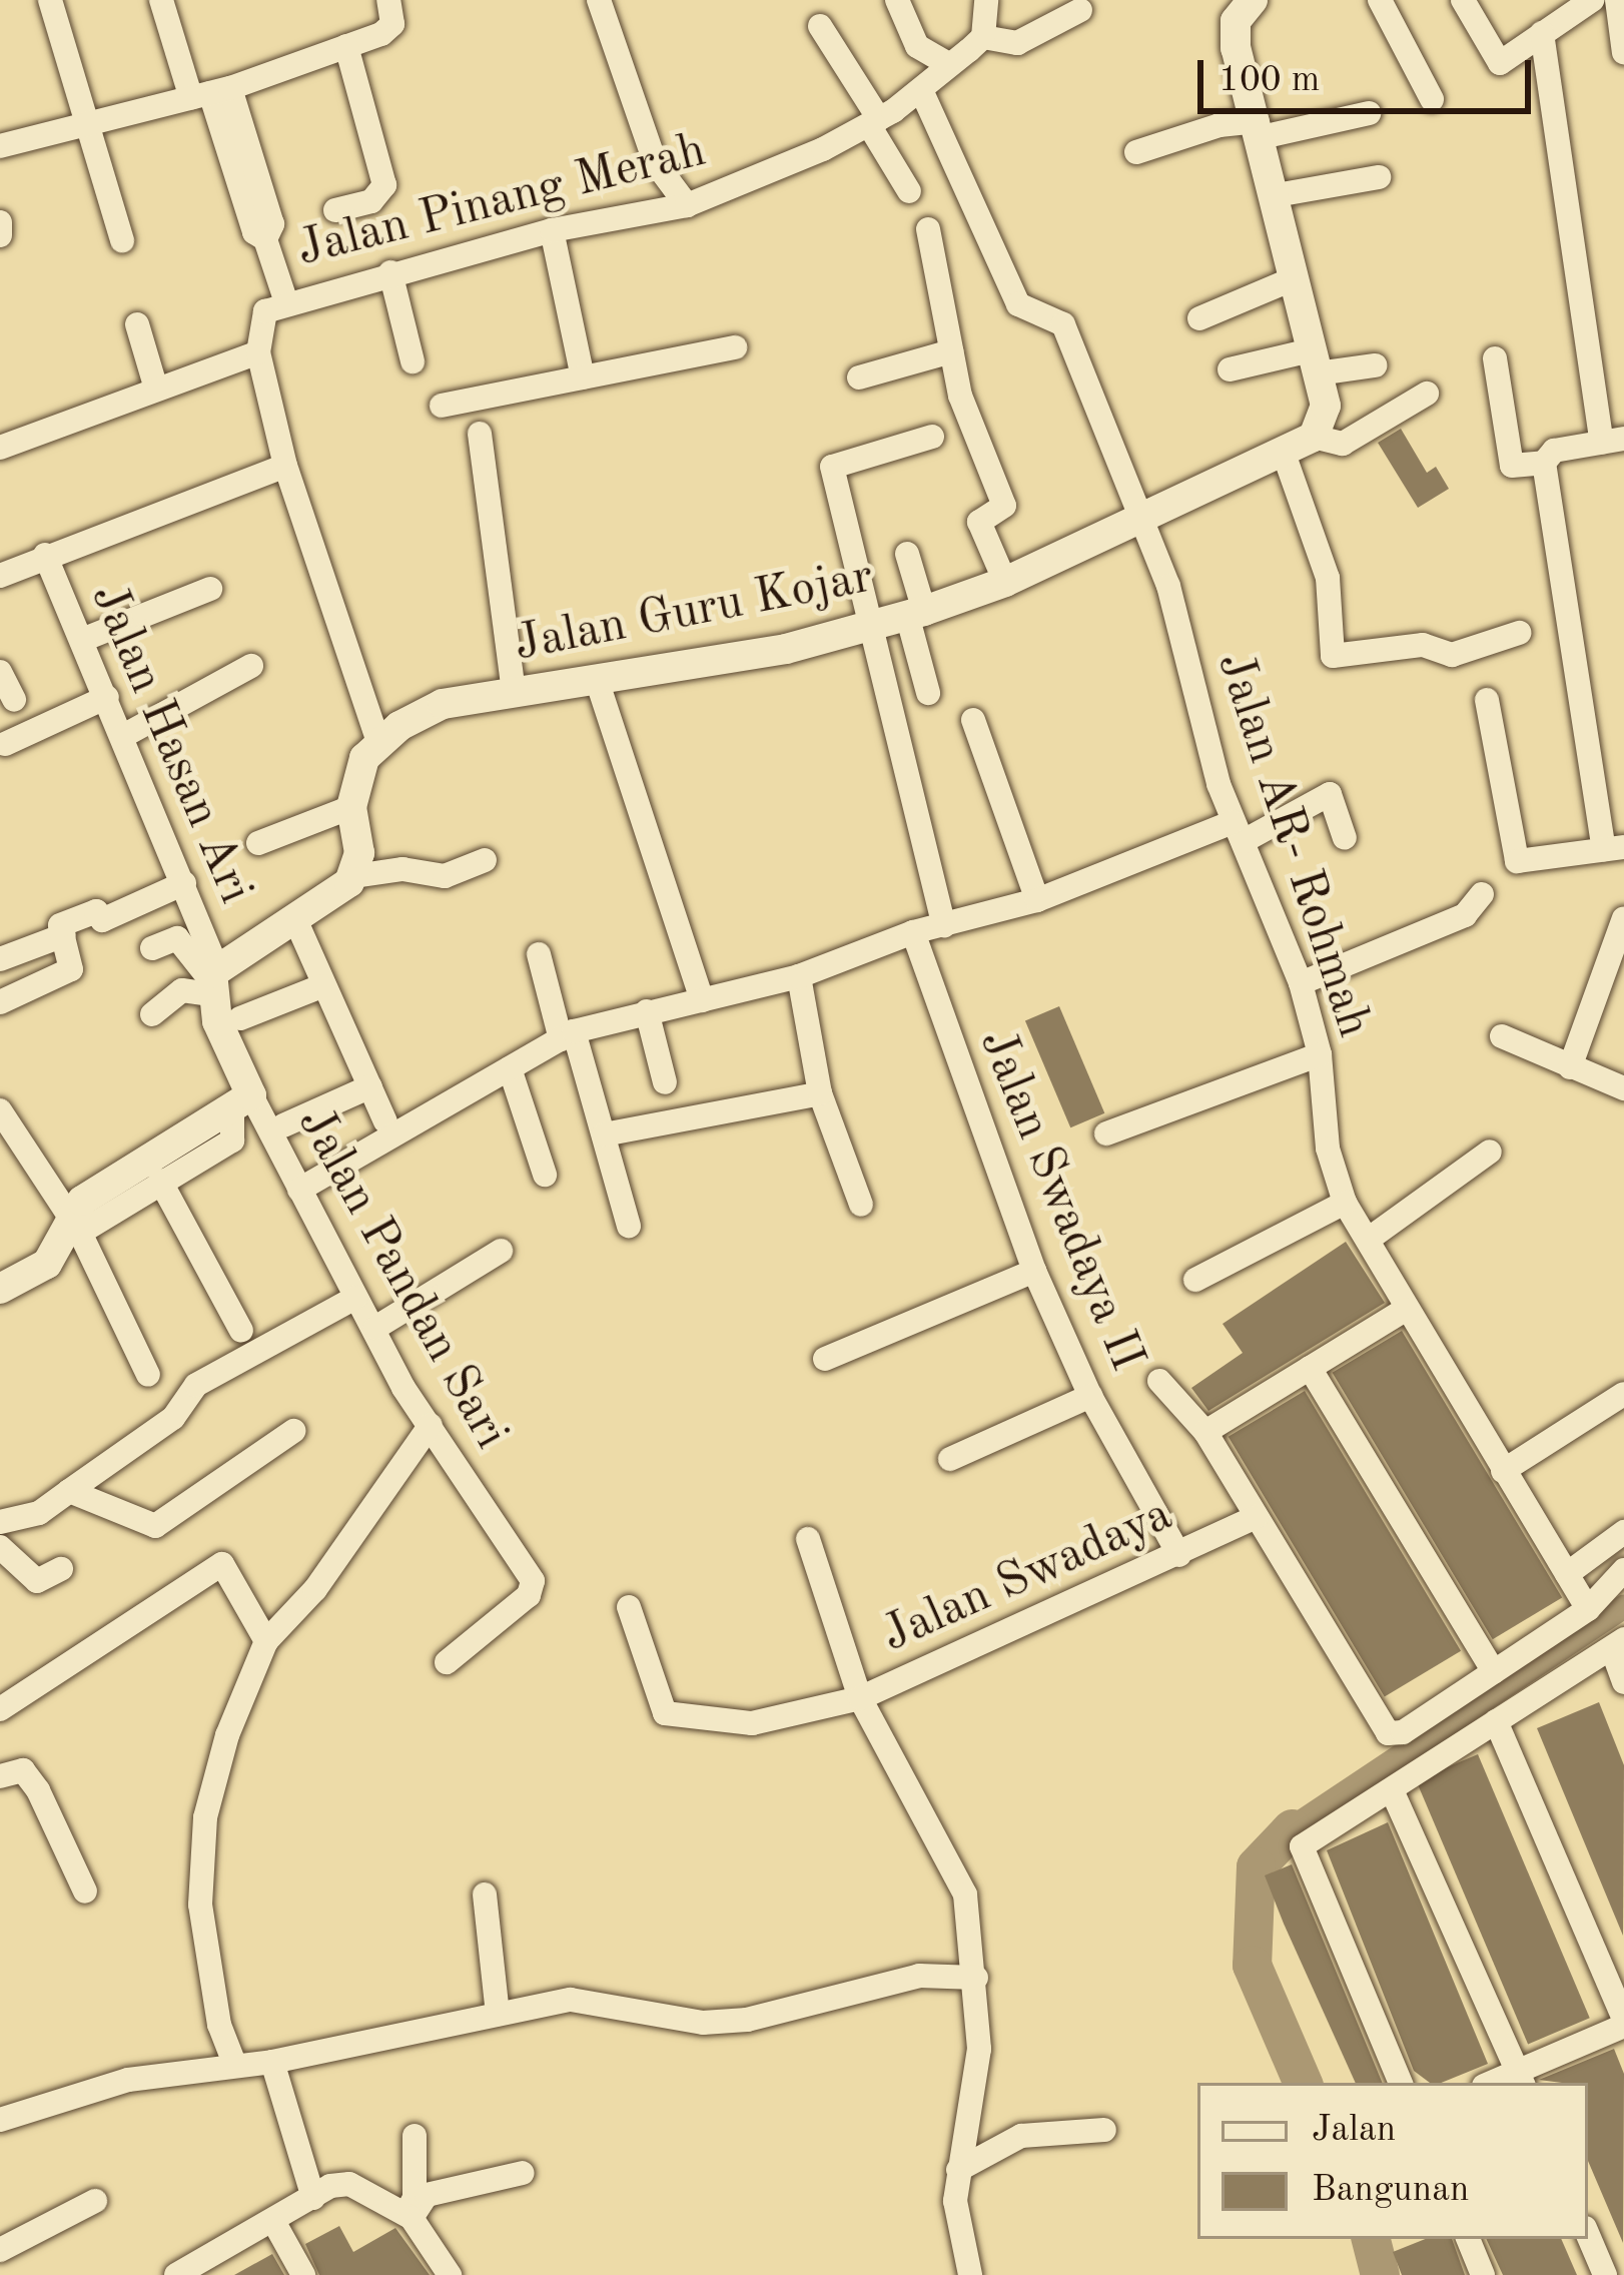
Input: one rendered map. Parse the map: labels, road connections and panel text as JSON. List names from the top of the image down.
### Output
{
  "streets": {
    "street": [
      "Jalan Pinang Merah",
      "Jalan Guru Kojar",
      "Jalan Hasan Ari",
      "Jalan AR- Rohmah",
      "Jalan Swadaya II",
      "Jalan Pandan Sari",
      "Jalan Swadaya"
    ]
  },
  "crossings": [
    ["Jalan Pinang Merah", "Jalan AR- Rohmah"],
    ["Jalan Guru Kojar", "Jalan AR- Rohmah"],
    ["Jalan Swadaya II", "Jalan Swadaya"]
  ],
  "legend": ["Jalan", "Bangunan"],
  "scale_bar": "100 m"
}
